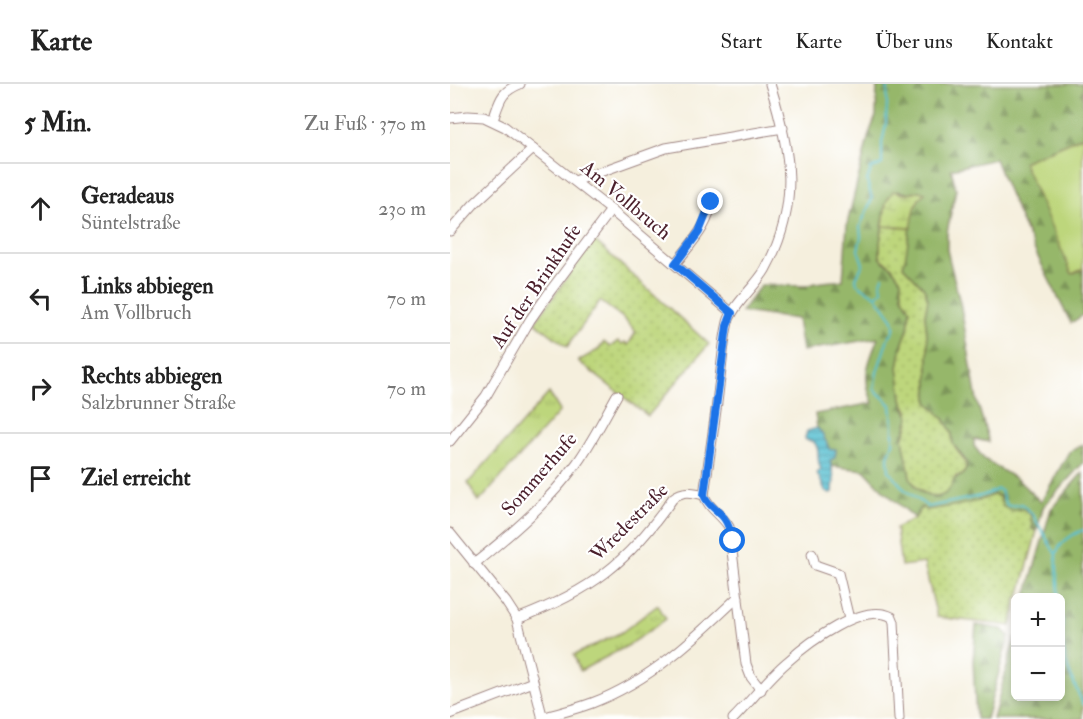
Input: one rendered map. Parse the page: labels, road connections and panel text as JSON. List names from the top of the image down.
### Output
{
  "streets": {
    "street": [
      "Am Vollbruch",
      "Auf der Brinkhufe",
      "Sommerhufe",
      "Wredestraße"
    ]
  },
  "crossings": [
    ["Am Vollbruch", "Auf der Brinkhufe"]
  ],
  "page": {
    "header": "Karte",
    "nav": [
      "Start",
      "Karte",
      "Über uns",
      "Kontakt"
    ],
    "heading": ["5 Min.", "Zu Fuß · 370 m"],
    "list": [
      ["Geradeaus", "Süntelstraße", "230 m"],
      ["Links abbiegen", "Am Vollbruch", "70 m"],
      ["Rechts abbiegen", "Salzbrunner Straße", "70 m"],
      "Ziel erreicht"
    ],
    "map_buttons": ["+", "−"]
  }
}
